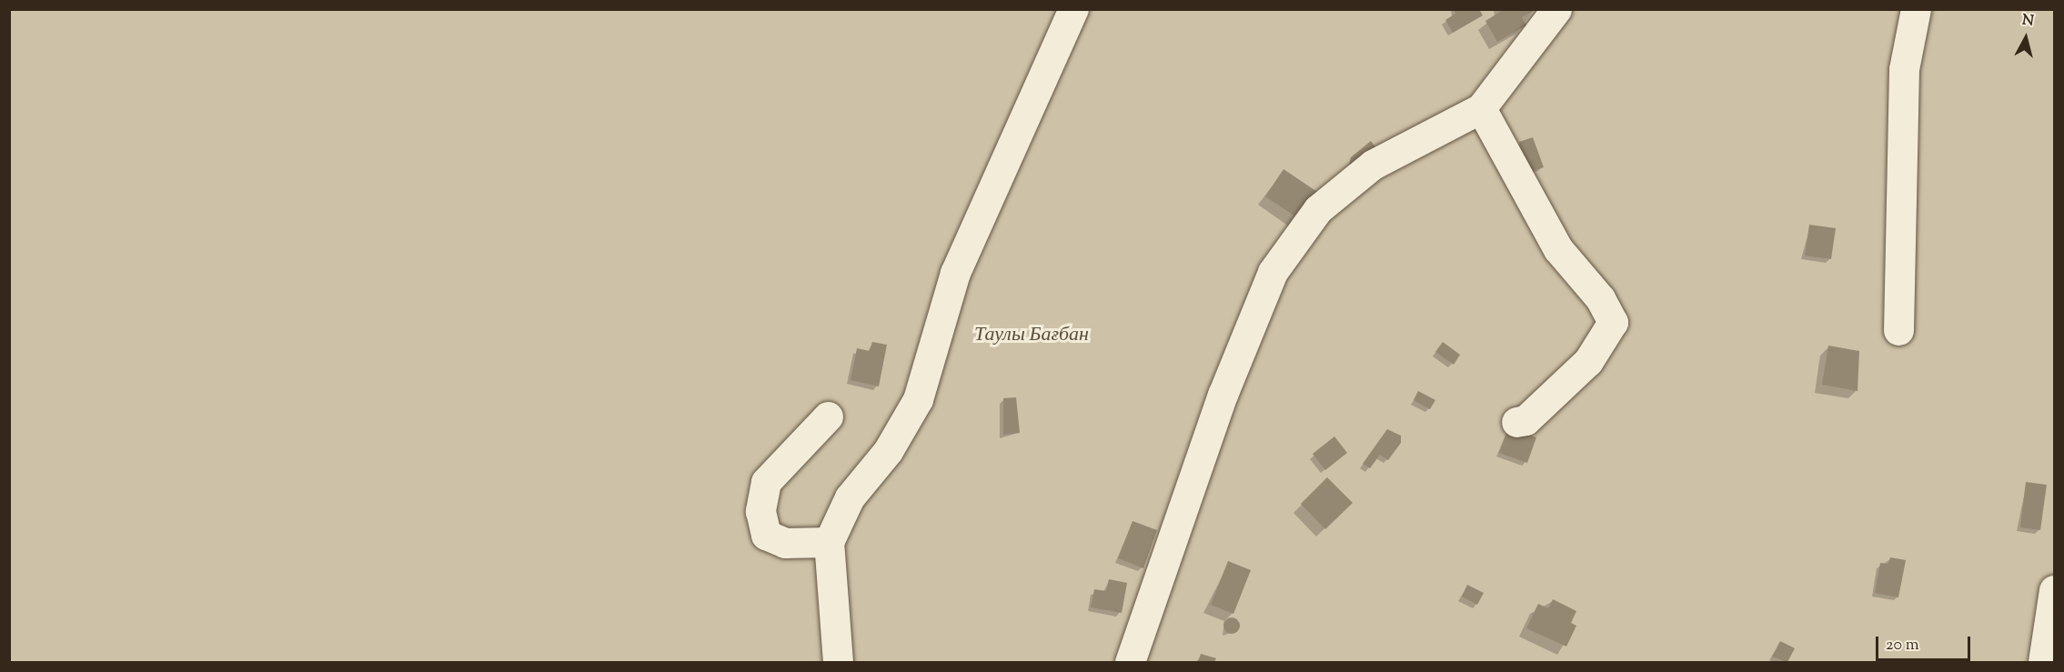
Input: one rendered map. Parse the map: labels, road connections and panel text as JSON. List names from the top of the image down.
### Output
{
  "parks": ["Таулы Бағбан"],
  "scale_bar": "20 m",
  "north": "top"
}
